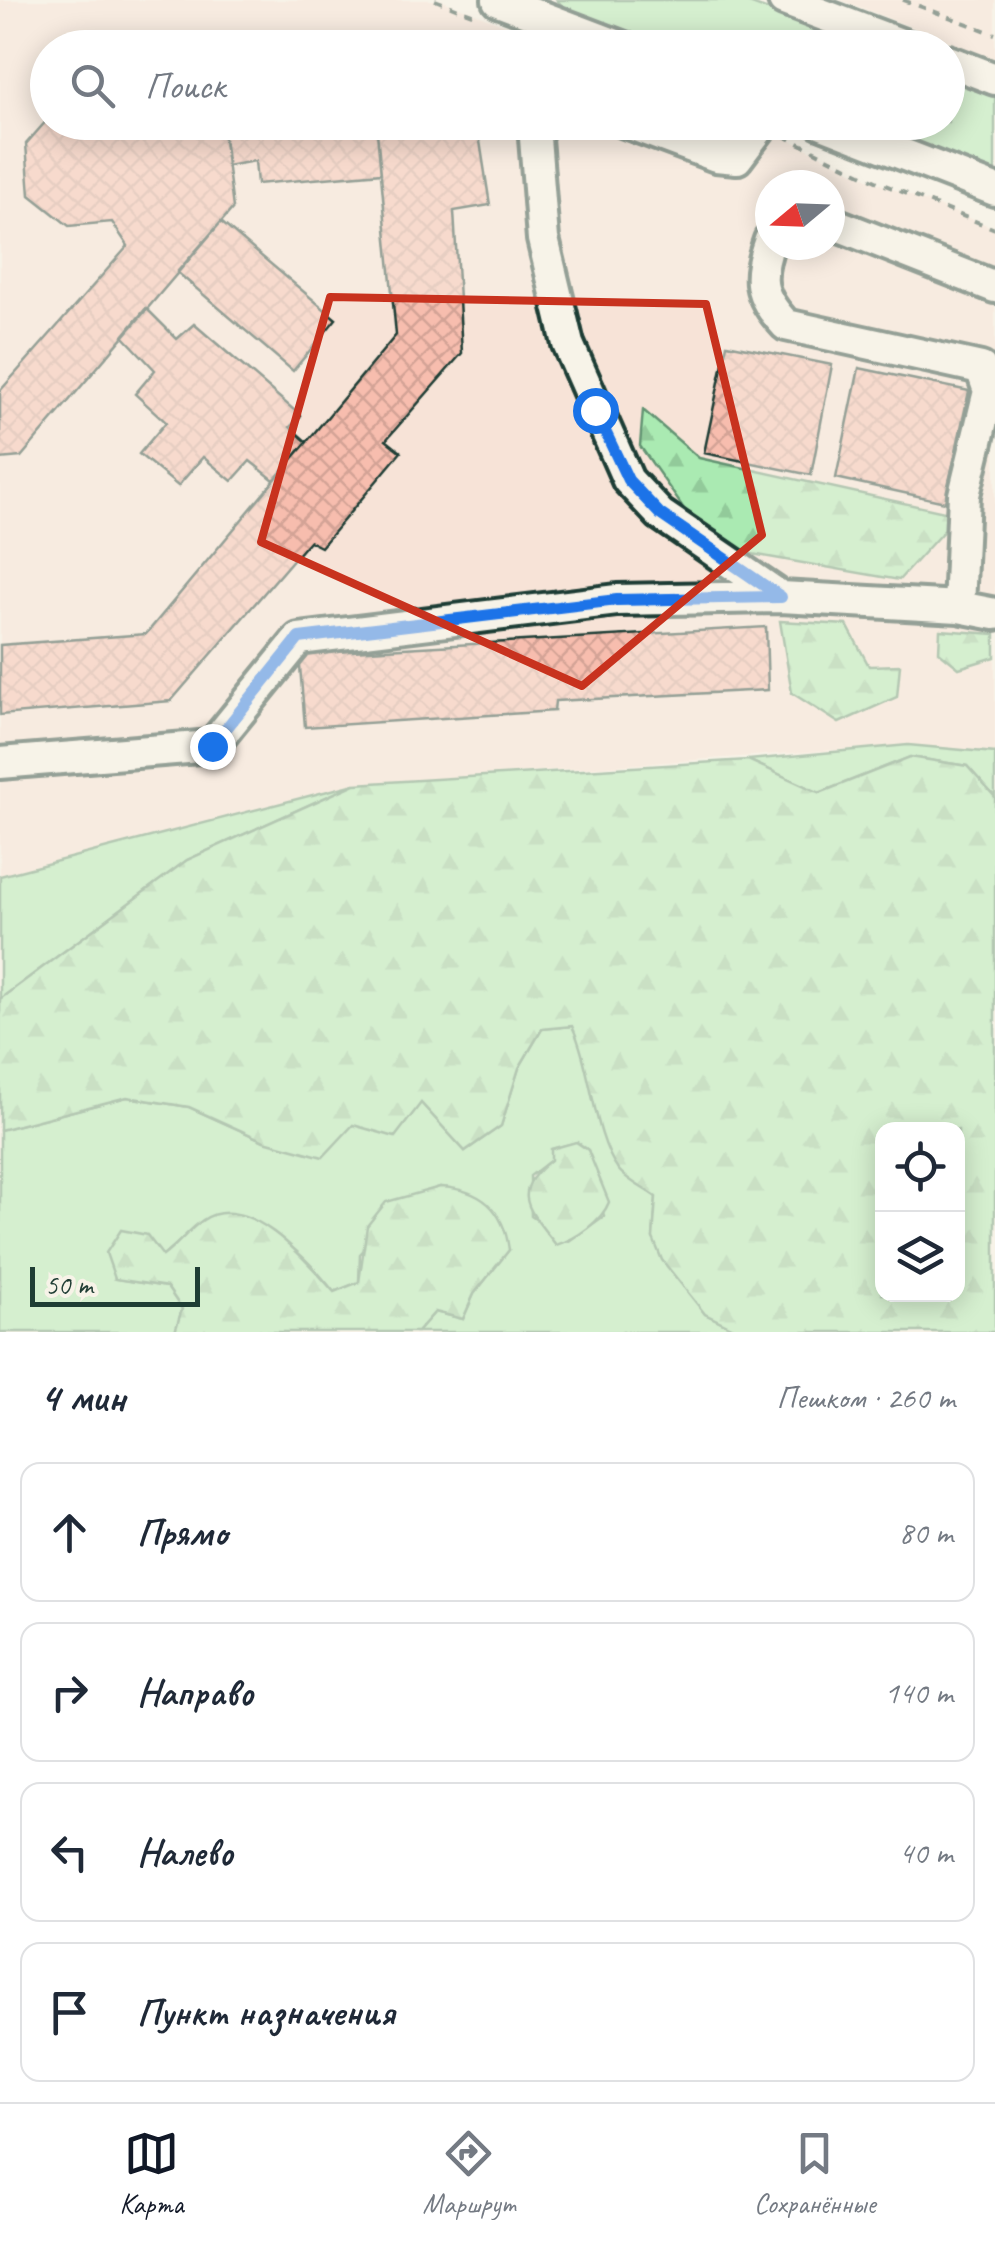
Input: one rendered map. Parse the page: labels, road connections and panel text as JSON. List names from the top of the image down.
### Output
{
  "scale_bar": "50 m",
  "north": "left",
  "page": {
    "search": "Поиск",
    "scale": "50 m",
    "heading": ["4 мин", "Пешком · 260 m"],
    "list": [
      ["Прямо", "80 m"],
      ["Направо", "140 m"],
      ["Налево", "40 m"],
      "Пункт назначения"
    ],
    "nav": ["Карта", "Маршрут", "Сохранённые"]
  }
}
